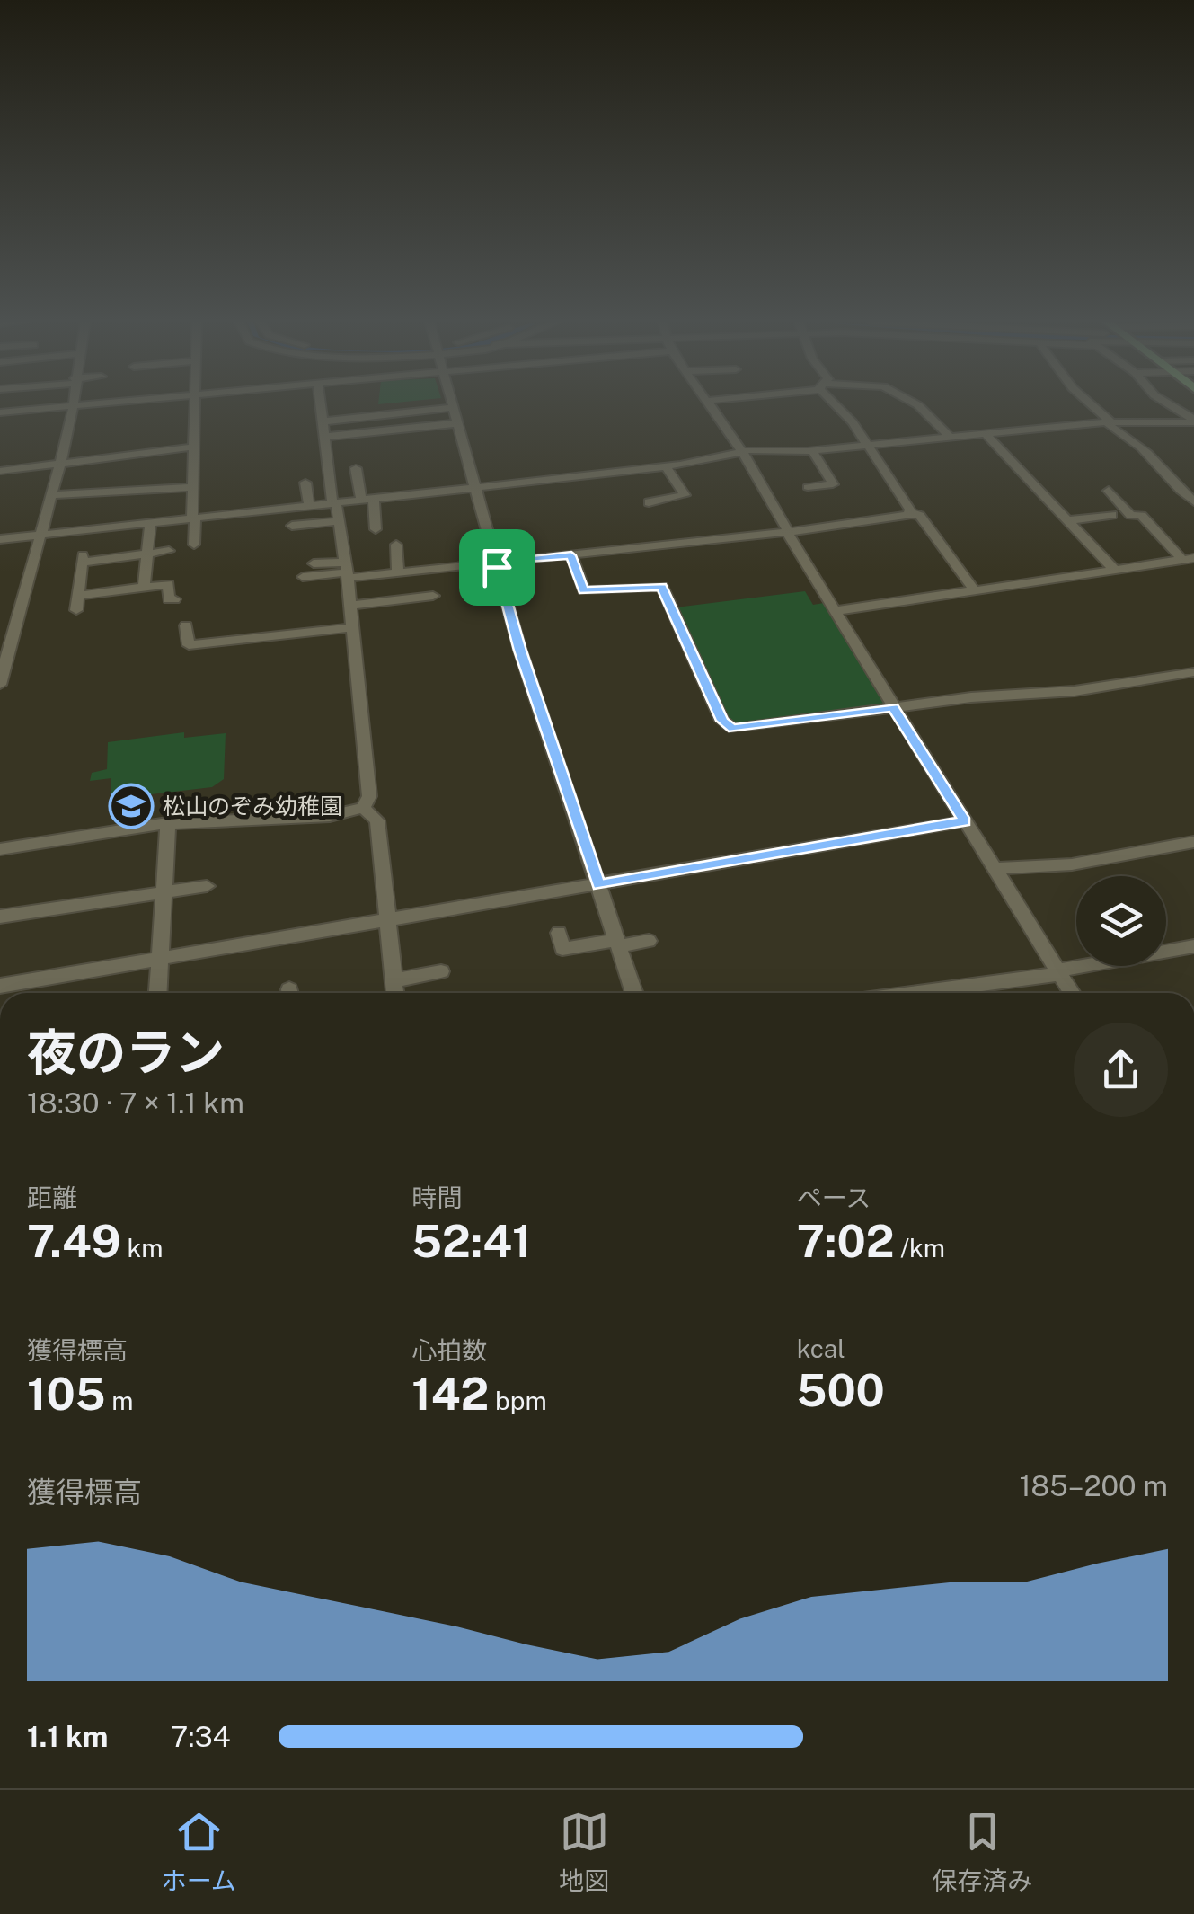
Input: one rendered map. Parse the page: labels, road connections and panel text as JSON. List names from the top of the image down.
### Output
{
  "places": {
    "school or university": ["松山のぞみ幼稚園"]
  },
  "page": {
    "heading": ["夜のラン", "18:30 · 7 × 1.1 km"],
    "stats": [
      ["距離", "7.49 km"],
      ["時間", "52:41"],
      ["ペース", "7:02 /km"],
      ["獲得標高", "105 m"],
      ["心拍数", "142 bpm"],
      ["kcal", "500"]
    ],
    "chart": ["獲得標高", "185–200 m"],
    "list": [
      {
        "name": "1.1 km",
        "note": "7:34"
      }
    ],
    "tabs": ["ホーム", "地図", "保存済み"]
  }
}
